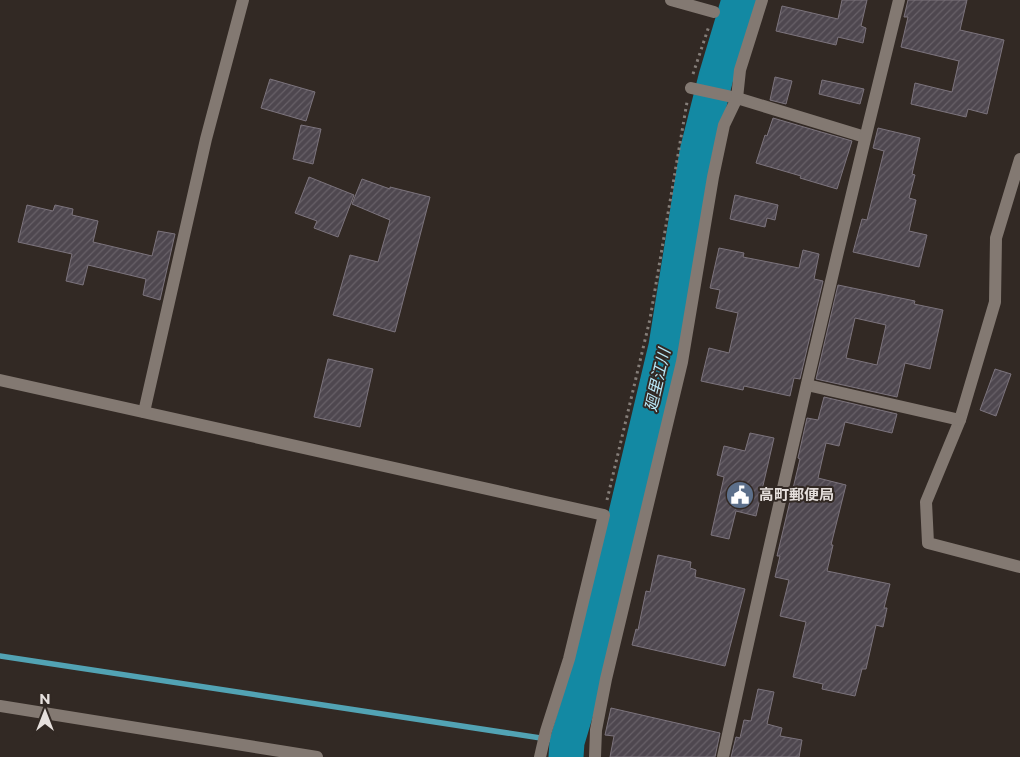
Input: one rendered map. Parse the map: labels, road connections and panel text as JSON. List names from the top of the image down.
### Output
{
  "water": ["廻里江川"],
  "places": {
    "public building": ["高町郵便局"]
  },
  "north": "top"
}
